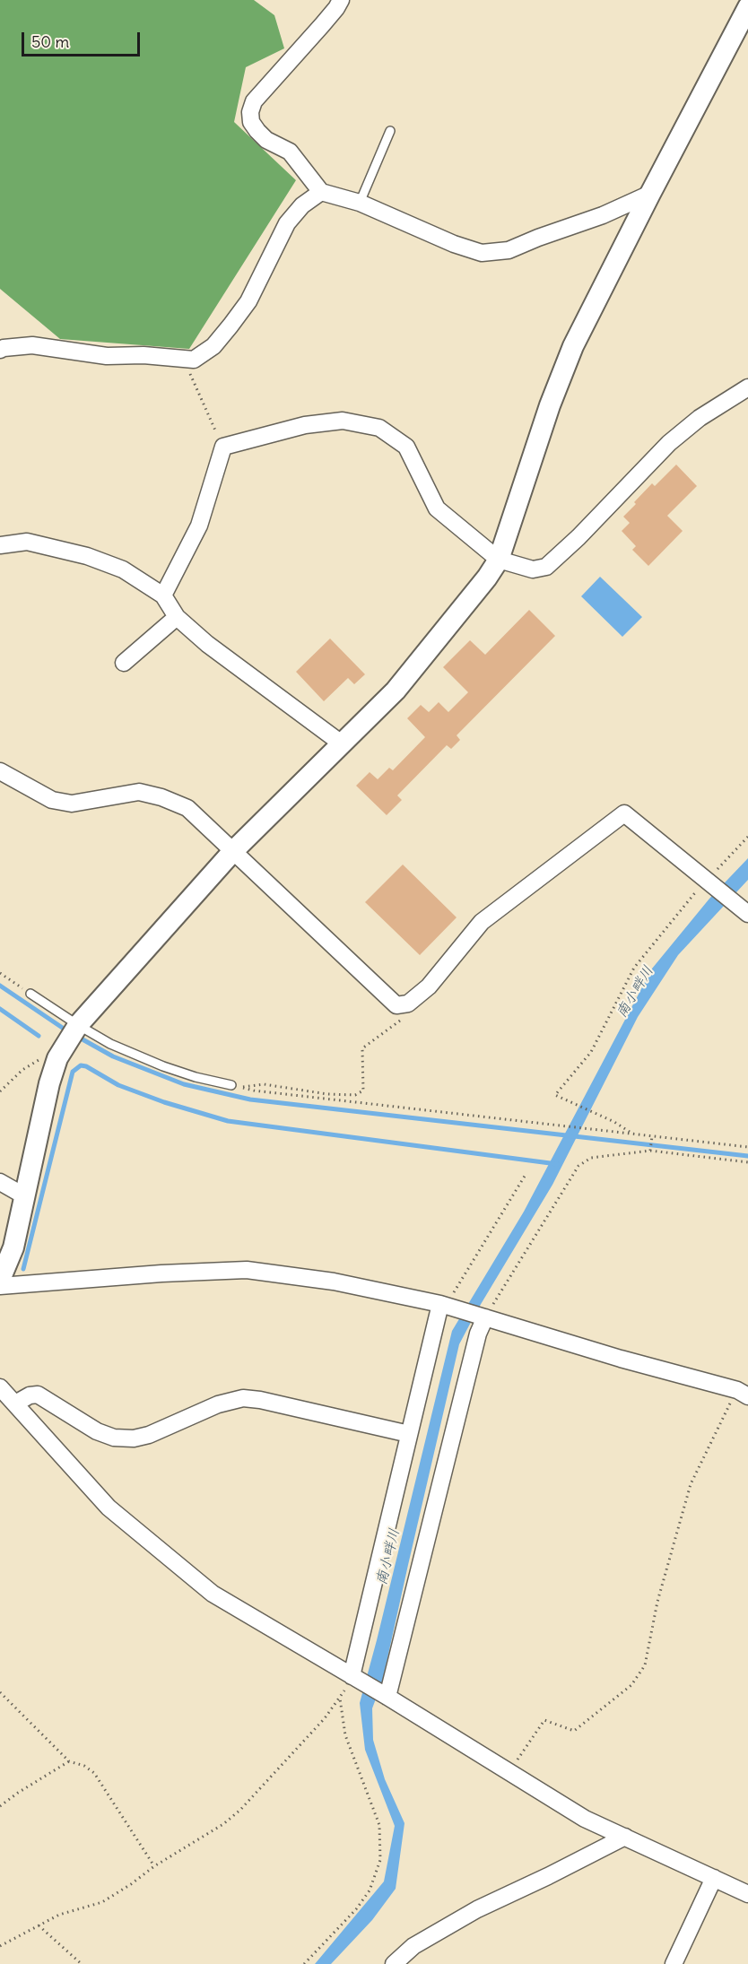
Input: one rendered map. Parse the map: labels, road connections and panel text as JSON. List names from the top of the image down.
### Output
{
  "water": ["南小畔川"],
  "scale_bar": "50 m"
}
